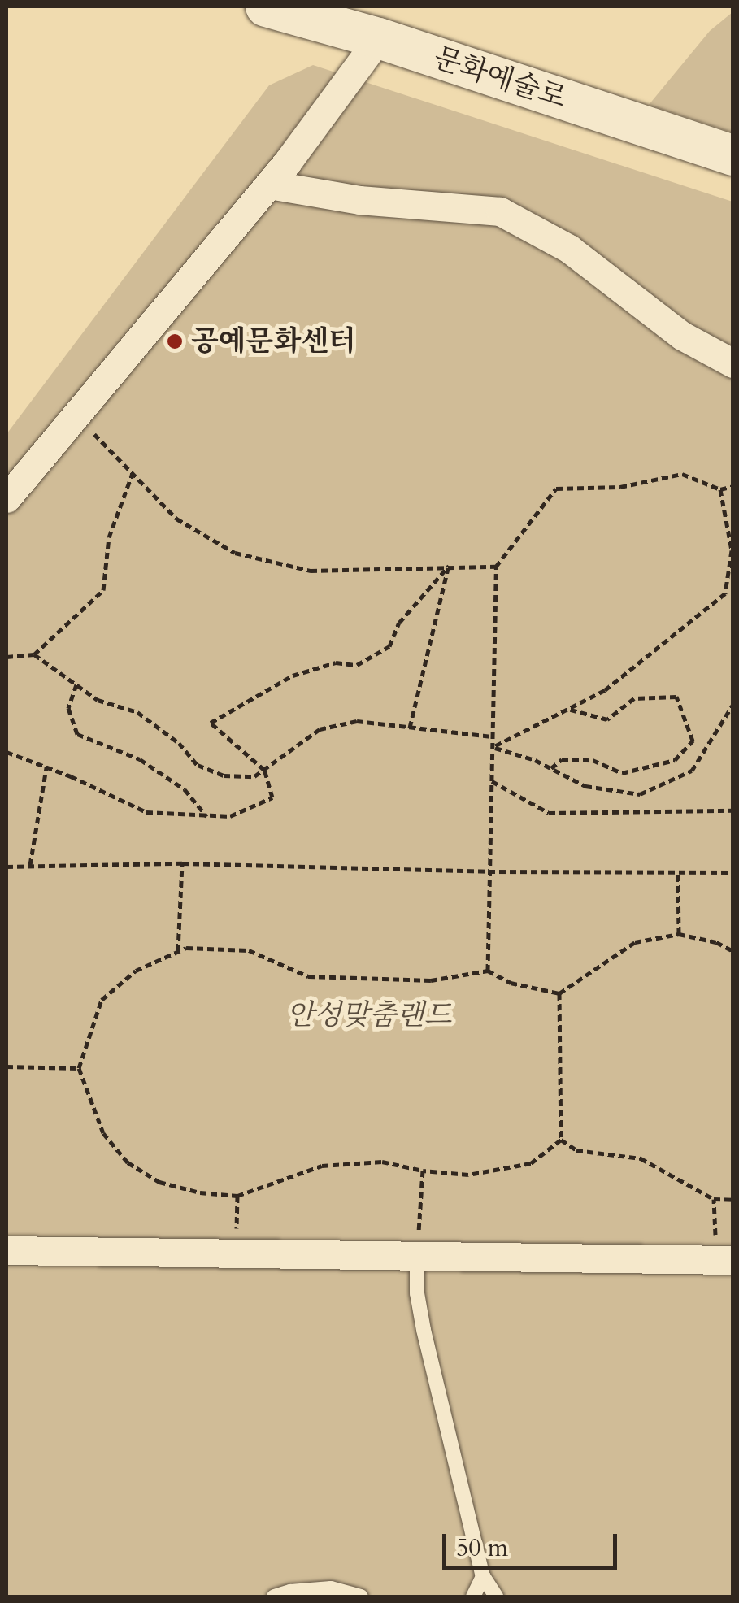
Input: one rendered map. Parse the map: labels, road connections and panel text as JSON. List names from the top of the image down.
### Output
{
  "streets": {
    "street": ["문화예술로"]
  },
  "parks": ["안성맞춤랜드"],
  "places": ["공예문화센터"],
  "scale_bar": "50 m"
}
